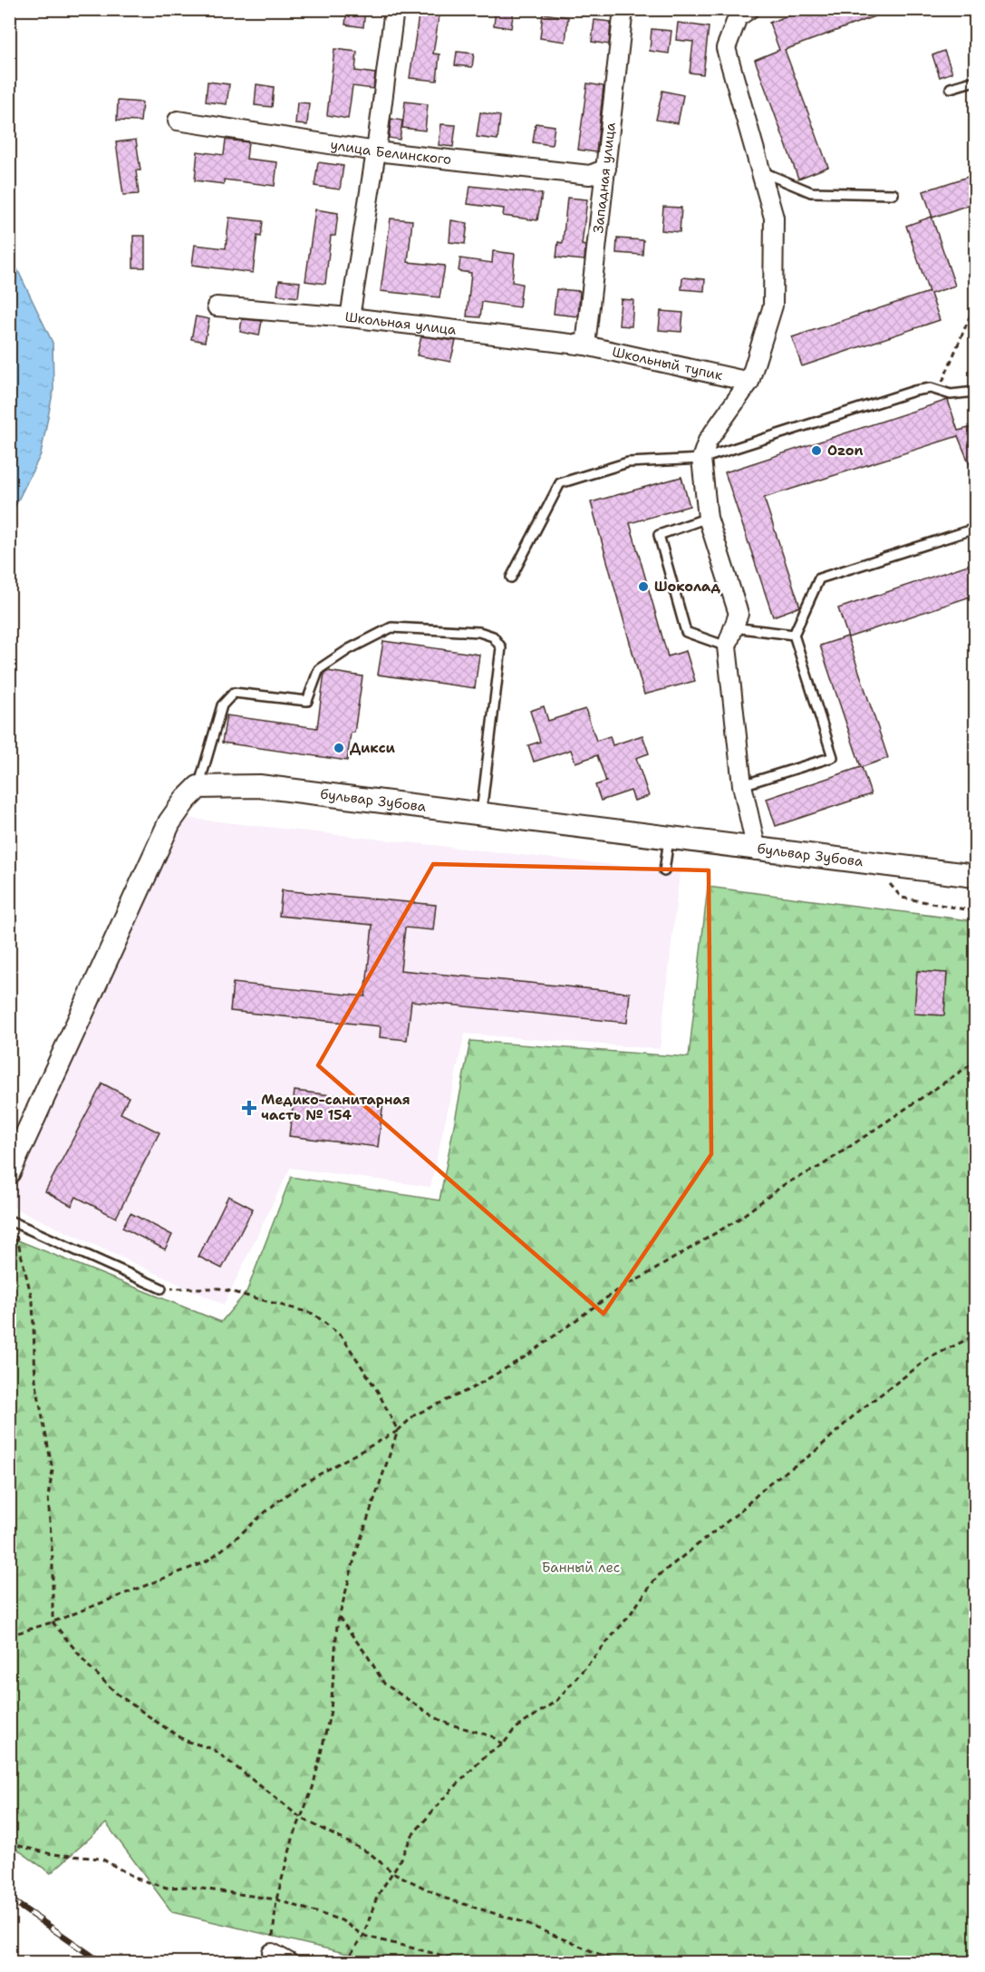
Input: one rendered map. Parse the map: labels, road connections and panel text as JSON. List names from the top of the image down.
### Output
{
  "streets": {
    "street": [
      "улица Белинского",
      "Западная улица",
      "Школьная улица",
      "Школьный тупик",
      "бульвар Зубова"
    ]
  },
  "crossings": [
    ["улица Белинского", "Западная улица"],
    ["Западная улица", "Школьная улица"],
    ["Западная улица", "Школьный тупик"],
    ["Школьная улица", "Школьный тупик"]
  ],
  "parks": ["Банный лес"],
  "places": {
    "other": ["Ozon", "Шоколад", "Дикси"],
    "health": ["Медико-санитарная часть № 154"]
  }
}
